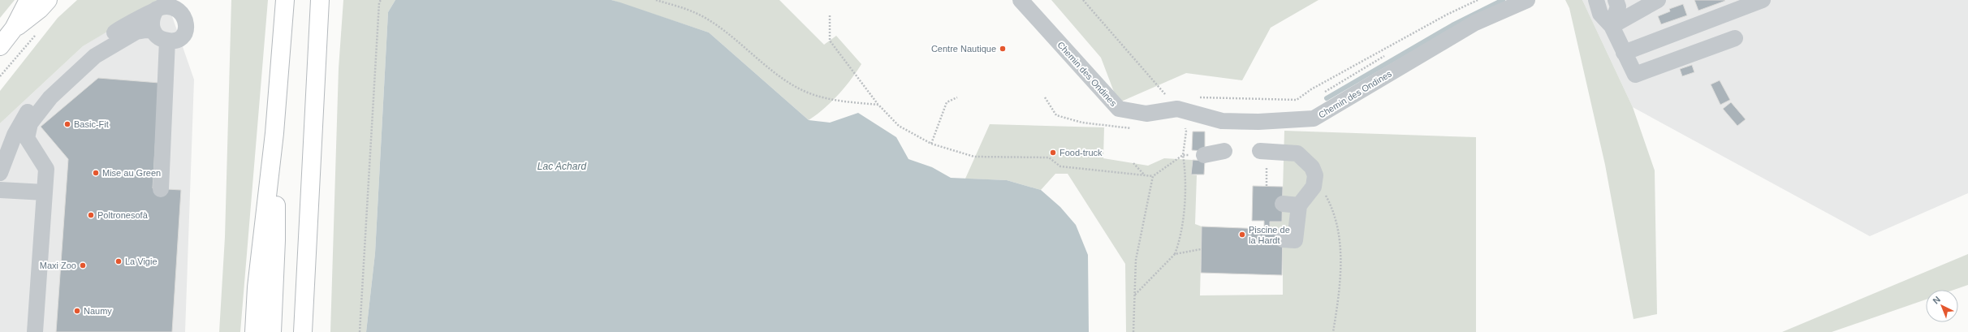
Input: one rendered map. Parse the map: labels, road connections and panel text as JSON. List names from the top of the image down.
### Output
{
  "streets": {
    "street": ["Chemin des Ondines"]
  },
  "water": ["Lac Achard"],
  "places": [
    "Centre Nautique",
    "Basic-Fit",
    "Food-truck",
    "Mise au Green",
    "Poltronesofà",
    "Piscine de la Hardt",
    "La Vigie",
    "Maxi Zoo",
    "Naumy"
  ],
  "north": "top left"
}
